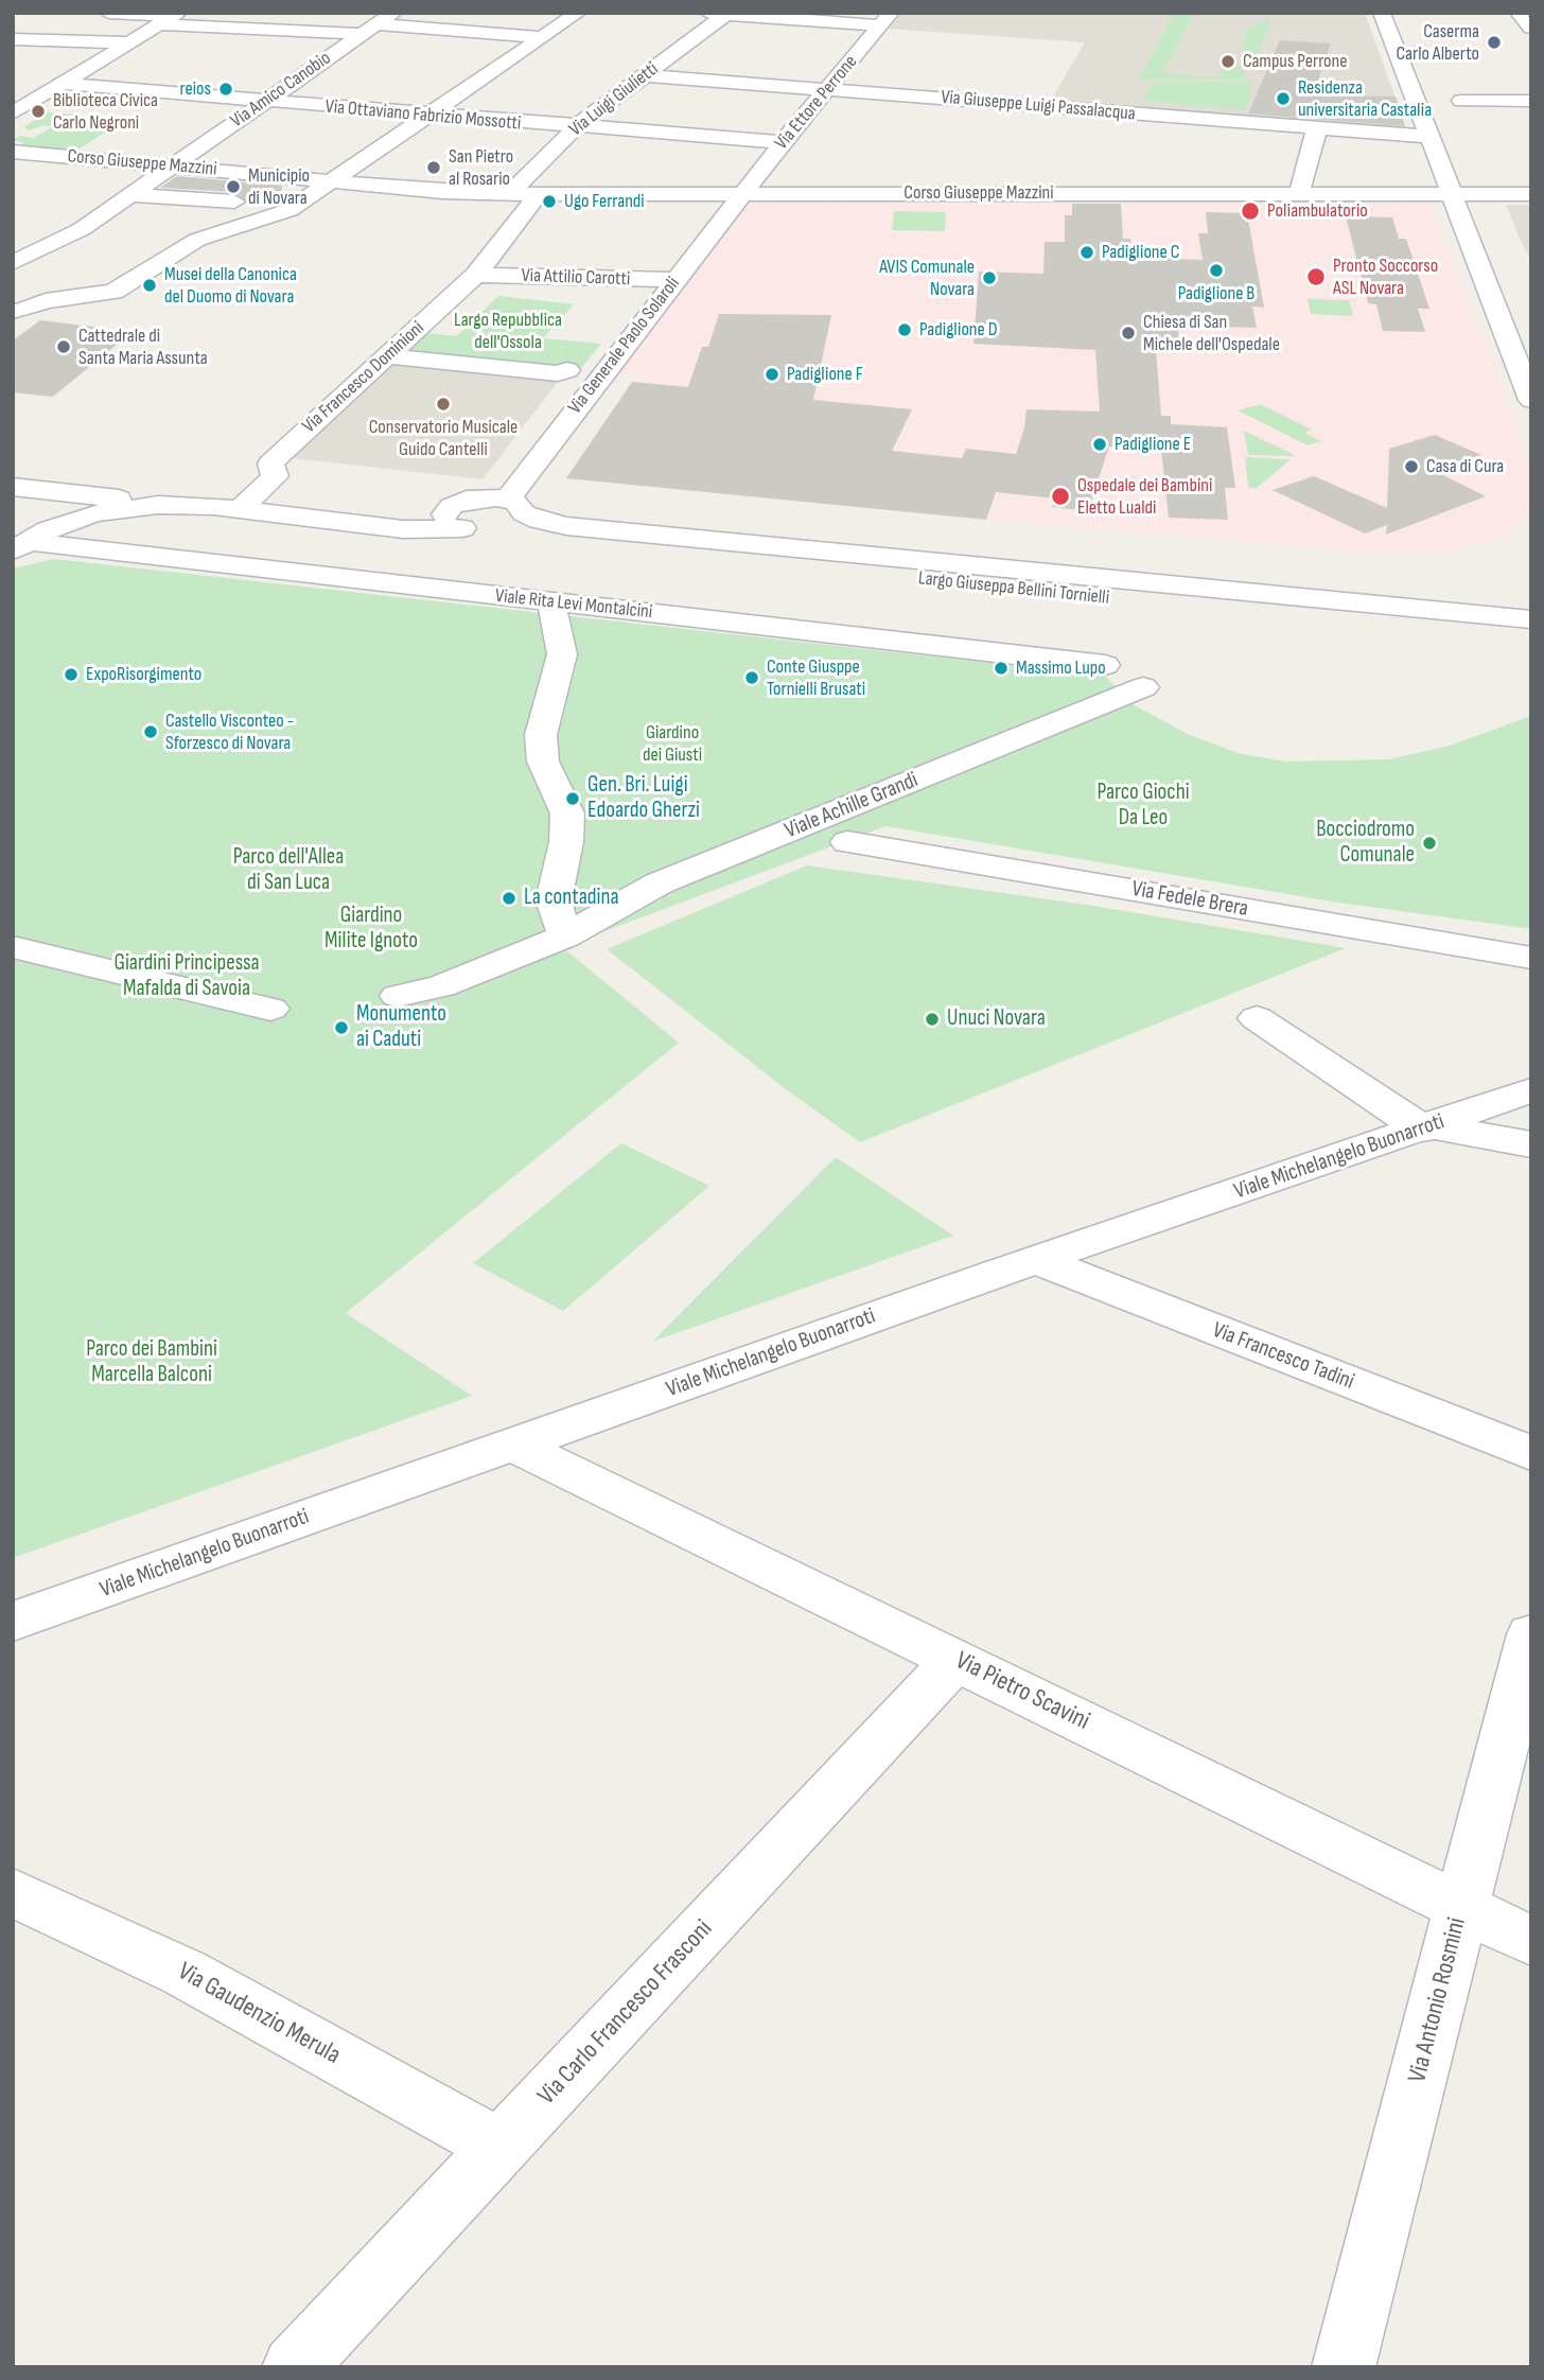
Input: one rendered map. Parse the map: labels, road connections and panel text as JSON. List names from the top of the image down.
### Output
{
  "streets": {
    "street": [
      "Via Amico Canobio",
      "Via Luigi Giulietti",
      "Via Ettore Perrone",
      "Via Giuseppe Luigi Passalacqua",
      "Via Ottaviano Fabrizio Mossotti",
      "Corso Giuseppe Mazzini",
      "Via Attilio Carotti",
      "Via Generale Paolo Solaroli",
      "Via Francesco Dominioni",
      "Largo Giuseppa Bellini Tornielli",
      "Viale Rita Levi Montalcini",
      "Viale Achille Grandi",
      "Via Fedele Brera",
      "Viale Michelangelo Buonarroti",
      "Via Francesco Tadini",
      "Via Pietro Scavini",
      "Via Antonio Rosmini",
      "Via Carlo Francesco Frasconi",
      "Via Gaudenzio Merula"
    ]
  },
  "crossings": [
    ["Via Amico Canobio", "Via Ottaviano Fabrizio Mossotti"],
    ["Via Amico Canobio", "Corso Giuseppe Mazzini"],
    ["Via Luigi Giulietti", "Via Giuseppe Luigi Passalacqua"],
    ["Via Luigi Giulietti", "Via Ottaviano Fabrizio Mossotti"],
    ["Via Luigi Giulietti", "Corso Giuseppe Mazzini"],
    ["Via Ettore Perrone", "Via Giuseppe Luigi Passalacqua"],
    ["Via Ettore Perrone", "Via Ottaviano Fabrizio Mossotti"],
    ["Via Ettore Perrone", "Corso Giuseppe Mazzini"],
    ["Via Ettore Perrone", "Via Generale Paolo Solaroli"],
    ["Corso Giuseppe Mazzini", "Via Generale Paolo Solaroli"],
    ["Corso Giuseppe Mazzini", "Via Francesco Dominioni"],
    ["Via Attilio Carotti", "Via Generale Paolo Solaroli"],
    ["Via Attilio Carotti", "Via Francesco Dominioni"],
    ["Via Generale Paolo Solaroli", "Largo Giuseppa Bellini Tornielli"],
    ["Viale Michelangelo Buonarroti", "Via Francesco Tadini"],
    ["Viale Michelangelo Buonarroti", "Via Pietro Scavini"],
    ["Via Pietro Scavini", "Via Antonio Rosmini"],
    ["Via Pietro Scavini", "Via Carlo Francesco Frasconi"],
    ["Via Carlo Francesco Frasconi", "Via Gaudenzio Merula"]
  ],
  "parks": [
    "Largo Repubblica dell'Ossola",
    "Giardino dei Giusti",
    "Parco Giochi Da Leo",
    "Parco dell'Allea di San Luca",
    "Giardino Milite Ignoto",
    "Giardini Principessa Mafalda di Savoia",
    "Parco dei Bambini Marcella Balconi"
  ],
  "places": [
    "Caserma Carlo Alberto",
    "Campus Perrone",
    "reios",
    "Residenza universitaria Castalia",
    "Biblioteca Civica Carlo Negroni",
    "San Pietro al Rosario",
    "Municipio di Novara",
    "Ugo Ferrandi",
    "Poliambulatorio",
    "Padiglione C",
    "Padiglione B",
    "Pronto Soccorso ASL Novara",
    "AVIS Comunale Novara",
    "Musei della Canonica del Duomo di Novara",
    "Padiglione D",
    "Chiesa di San Michele dell'Ospedale",
    "Cattedrale di Santa Maria Assunta",
    "Padiglione F",
    "Conservatorio Musicale Guido Cantelli",
    "Padiglione E",
    "Casa di Cura",
    "Ospedale dei Bambini Eletto Lualdi",
    "Massimo Lupo",
    "ExpoRisorgimento",
    "Conte Giusppe Tornielli Brusati",
    "Castello Visconteo - Sforzesco di Novara",
    "Gen. Bri. Luigi Edoardo Gherzi",
    "Bocciodromo Comunale",
    "La contadina",
    "Unuci Novara",
    "Monumento ai Caduti"
  ]
}
